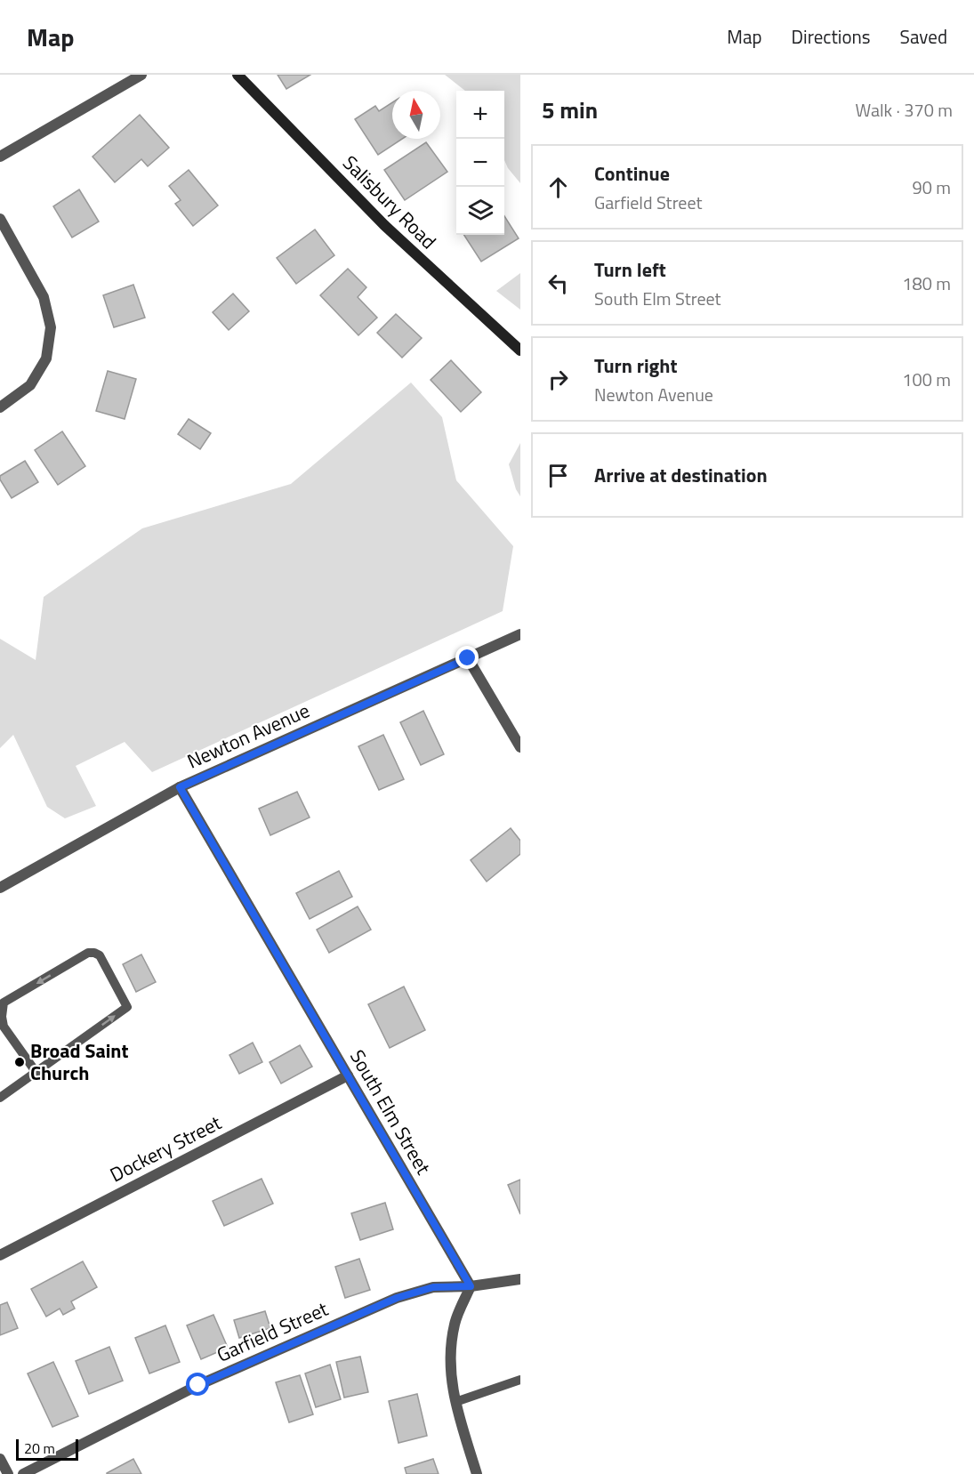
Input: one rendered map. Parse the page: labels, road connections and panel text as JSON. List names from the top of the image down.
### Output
{
  "streets": {
    "street": [
      "Salisbury Road",
      "Newton Avenue",
      "South Elm Street",
      "Dockery Street",
      "Garfield Street"
    ]
  },
  "crossings": [
    ["Newton Avenue", "South Elm Street"],
    ["South Elm Street", "Dockery Street"],
    ["South Elm Street", "Garfield Street"]
  ],
  "places": ["Broad Saint Church"],
  "scale_bar": "20 m",
  "north": "top",
  "page": {
    "header": "Map",
    "nav": ["Map", "Directions", "Saved"],
    "heading": ["5 min", "Walk · 370 m"],
    "map_buttons": ["+", "−"],
    "list": [
      ["Continue", "Garfield Street", "90 m"],
      ["Turn left", "South Elm Street", "180 m"],
      ["Turn right", "Newton Avenue", "100 m"],
      "Arrive at destination"
    ],
    "scale": "20 m"
  }
}
